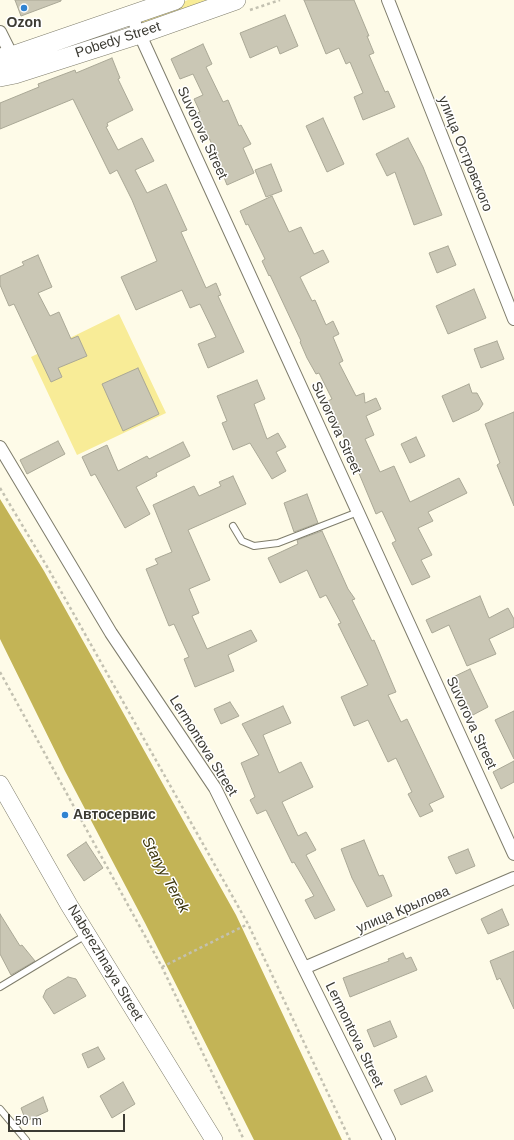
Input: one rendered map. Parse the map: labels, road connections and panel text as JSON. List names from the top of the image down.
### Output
{
  "streets": {
    "main road": ["Pobedy Street", "Naberezhnaya Street"],
    "street": [
      "Suvorova Street",
      "улица Островского",
      "Lermontova Street",
      "улица Крылова"
    ]
  },
  "crossings": [
    ["Pobedy Street", "Suvorova Street"],
    ["Lermontova Street", "улица Крылова"]
  ],
  "water": ["Staryy Terek"],
  "places": ["Ozon", "Автосервис"],
  "scale_bar": "50 m"
}
